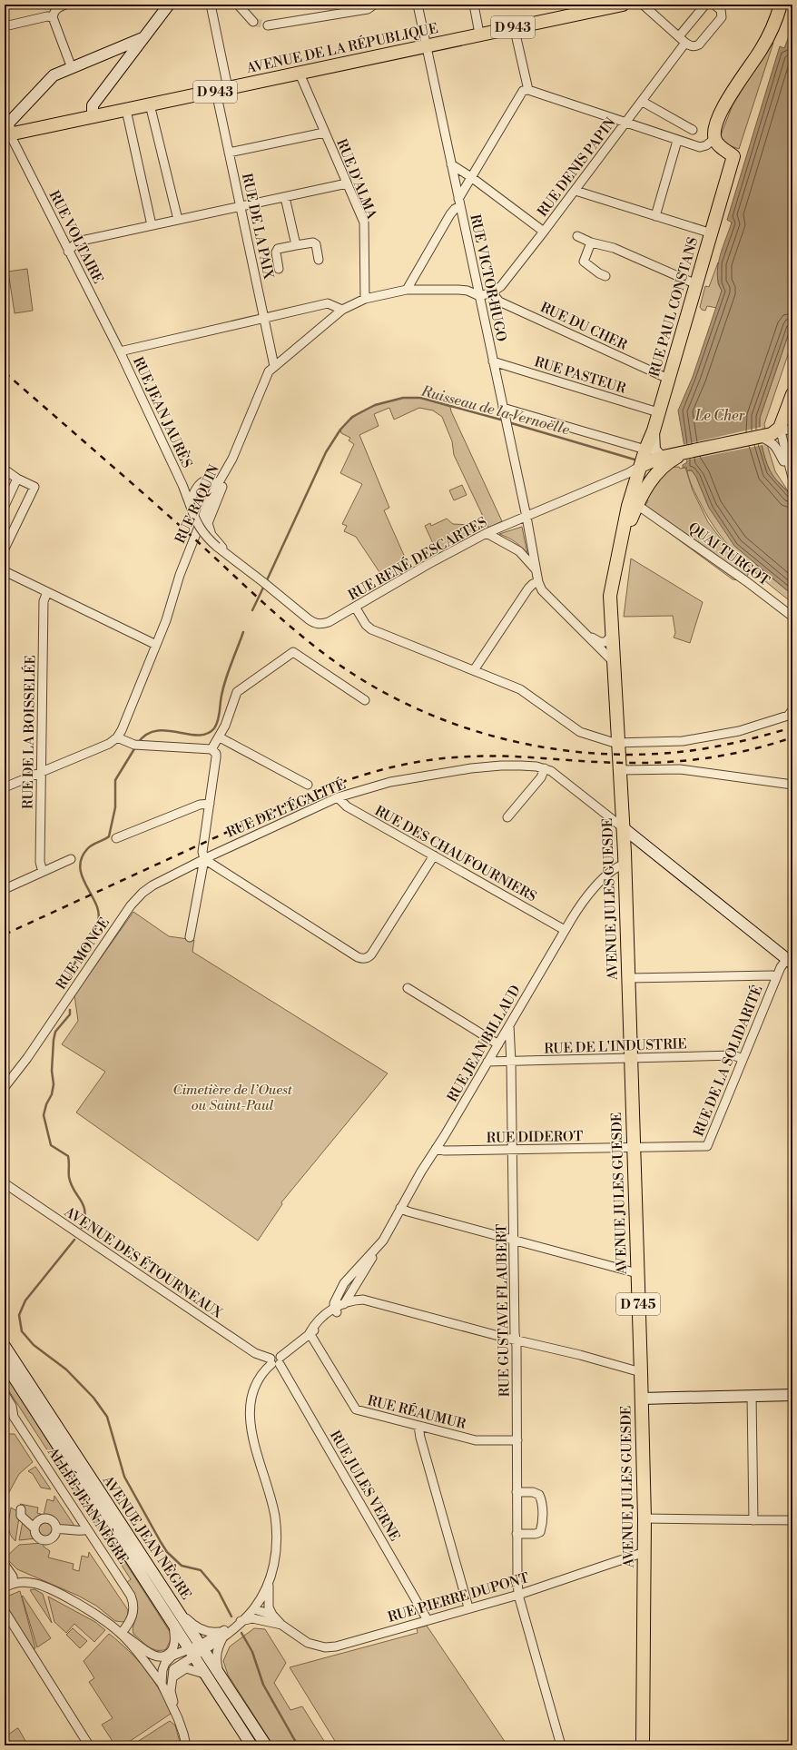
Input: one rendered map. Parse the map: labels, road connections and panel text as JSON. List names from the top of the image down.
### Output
{
  "streets": {
    "main road": [
      "D 943",
      "AVENUE DE LA RÉPUBLIQUE",
      "RUE PAUL CONSTANS",
      "AVENUE JULES GUESDE",
      "D 745",
      "AVENUE JEAN NÈGRE"
    ],
    "street": [
      "RUE DENIS PAPIN",
      "RUE D'ALMA",
      "RUE DE LA PAIX",
      "RUE VOLTAIRE",
      "RUE VICTOR HUGO",
      "RUE DU CHER",
      "RUE PASTEUR",
      "RUE JEAN JAURÈS",
      "RUE RAQUIN",
      "QUAI TURGOT",
      "RUE RENÉ DESCARTES",
      "RUE DE LA BOISSELÉE",
      "RUE DE L'ÉGALITÉ",
      "RUE DES CHAUFOURNIERS",
      "RUE MONGE",
      "RUE JEAN BILLAUD",
      "RUE DE L'INDUSTRIE",
      "RUE DE LA SOLIDARITÉ",
      "RUE DIDEROT",
      "AVENUE DES ÉTOURNEAUX",
      "RUE GUSTAVE FLAUBERT",
      "RUE RÉAUMUR",
      "RUE JULES VERNE",
      "ALLÉE JEAN NÈGRE",
      "RUE PIERRE DUPONT"
    ]
  },
  "crossings": [
    ["AVENUE DE LA RÉPUBLIQUE", "RUE D'ALMA"],
    ["AVENUE DE LA RÉPUBLIQUE", "RUE DE LA PAIX"],
    ["AVENUE DE LA RÉPUBLIQUE", "RUE VOLTAIRE"],
    ["AVENUE DE LA RÉPUBLIQUE", "RUE VICTOR HUGO"],
    ["RUE DENIS PAPIN", "RUE VICTOR HUGO"],
    ["RUE DENIS PAPIN", "RUE DU CHER"],
    ["RUE DENIS PAPIN", "RUE RAQUIN"],
    ["RUE D'ALMA", "RUE RAQUIN"],
    ["RUE DE LA PAIX", "RUE RAQUIN"],
    ["RUE VOLTAIRE", "RUE JEAN JAURÈS"],
    ["RUE VICTOR HUGO", "RUE PASTEUR"],
    ["RUE VICTOR HUGO", "RUE RAQUIN"],
    ["RUE VICTOR HUGO", "RUE RENÉ DESCARTES"],
    ["RUE PAUL CONSTANS", "RUE DU CHER"],
    ["RUE PAUL CONSTANS", "RUE PASTEUR"],
    ["RUE PAUL CONSTANS", "QUAI TURGOT"],
    ["RUE PAUL CONSTANS", "RUE RENÉ DESCARTES"],
    ["RUE PAUL CONSTANS", "AVENUE JULES GUESDE"],
    ["RUE JEAN JAURÈS", "RUE RAQUIN"],
    ["RUE JEAN JAURÈS", "RUE RENÉ DESCARTES"],
    ["RUE DE L'ÉGALITÉ", "RUE DES CHAUFOURNIERS"],
    ["RUE DE L'ÉGALITÉ", "RUE MONGE"],
    ["RUE DES CHAUFOURNIERS", "RUE JEAN BILLAUD"],
    ["AVENUE JULES GUESDE", "RUE JEAN BILLAUD"],
    ["AVENUE JULES GUESDE", "RUE DE L'INDUSTRIE"],
    ["AVENUE JULES GUESDE", "RUE DE LA SOLIDARITÉ"],
    ["AVENUE JULES GUESDE", "RUE DIDEROT"],
    ["AVENUE JULES GUESDE", "RUE PIERRE DUPONT"],
    ["RUE JEAN BILLAUD", "RUE DE L'INDUSTRIE"],
    ["RUE JEAN BILLAUD", "RUE DIDEROT"],
    ["RUE JEAN BILLAUD", "RUE GUSTAVE FLAUBERT"],
    ["RUE DE L'INDUSTRIE", "RUE DE LA SOLIDARITÉ"],
    ["RUE DE L'INDUSTRIE", "RUE GUSTAVE FLAUBERT"],
    ["RUE DE LA SOLIDARITÉ", "RUE DIDEROT"],
    ["RUE DIDEROT", "RUE GUSTAVE FLAUBERT"],
    ["AVENUE DES ÉTOURNEAUX", "RUE JULES VERNE"],
    ["RUE GUSTAVE FLAUBERT", "RUE RÉAUMUR"],
    ["RUE GUSTAVE FLAUBERT", "RUE PIERRE DUPONT"],
    ["RUE JULES VERNE", "RUE PIERRE DUPONT"]
  ],
  "water": ["Ruisseau de la Vernoëlle", "Le Cher"],
  "parks": ["Cimetière de l’Ouest ou Saint-Paul"]
}
